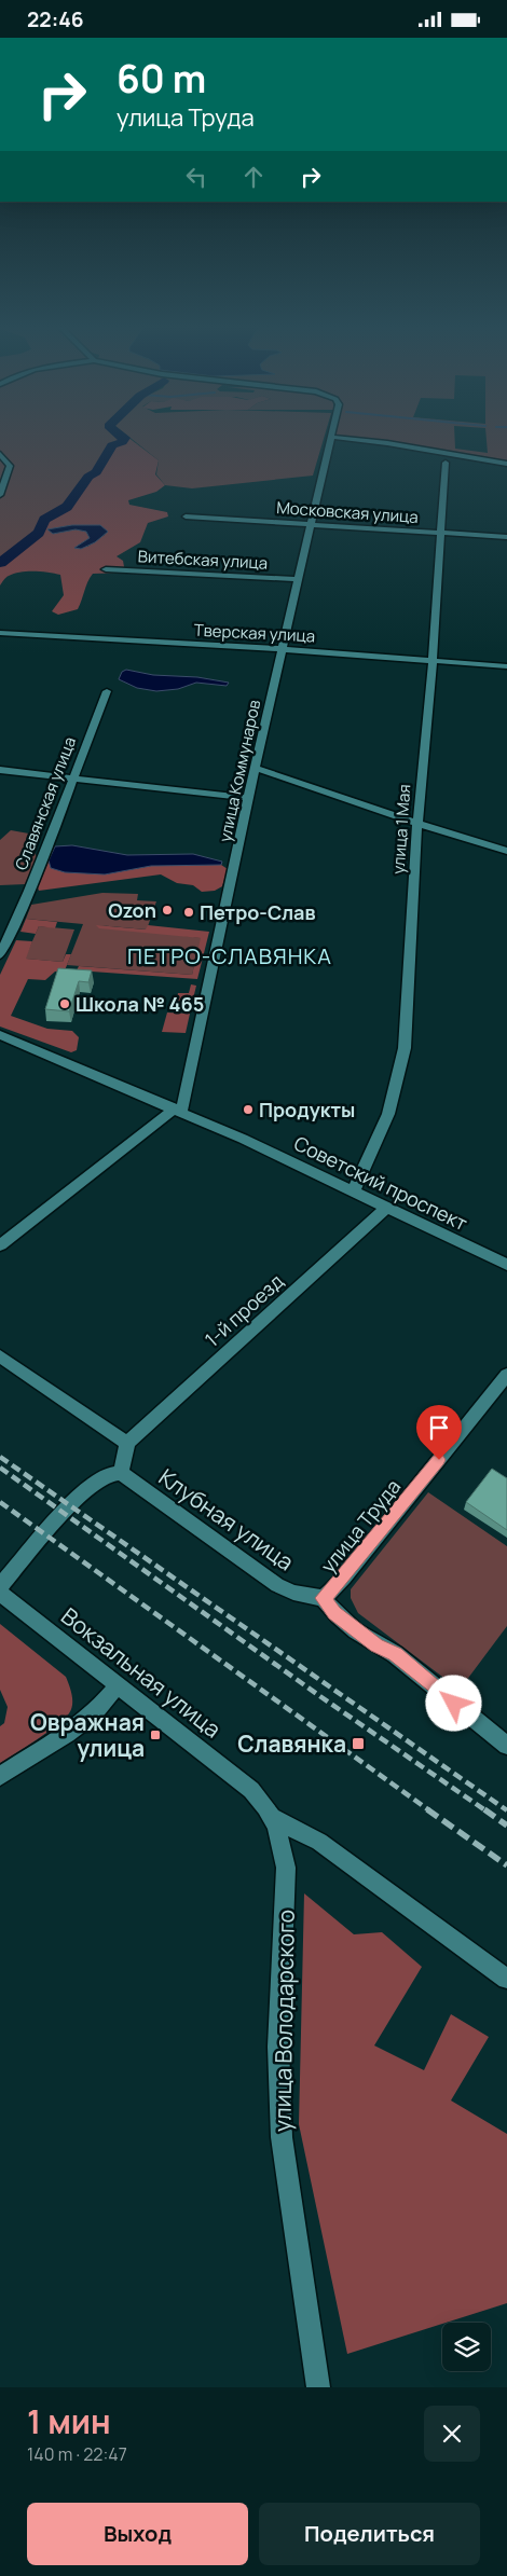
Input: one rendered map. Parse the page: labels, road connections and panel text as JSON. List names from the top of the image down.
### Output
{
  "streets": {
    "street": [
      "Московская улица",
      "Витебская улица",
      "Тверская улица",
      "улица Коммунаров",
      "Славянская улица",
      "улица 1 Мая",
      "Советский проспект",
      "1-й проезд",
      "Клубная улица",
      "улица Труда",
      "Вокзальная улица",
      "улица Володарского"
    ]
  },
  "crossings": [
    ["Московская улица", "улица Коммунаров"],
    ["Московская улица", "улица 1 Мая"],
    ["Витебская улица", "улица Коммунаров"],
    ["Тверская улица", "улица Коммунаров"],
    ["Тверская улица", "улица 1 Мая"],
    ["улица Коммунаров", "Советский проспект"],
    ["улица 1 Мая", "Советский проспект"],
    ["Советский проспект", "1-й проезд"],
    ["Клубная улица", "улица Труда"],
    ["Вокзальная улица", "улица Володарского"]
  ],
  "districts": ["ПЕТРО-СЛАВЯНКА"],
  "places": {
    "other": [
      "Ozon",
      "Петро-Слав",
      "Школа № 465",
      "Продукты"
    ],
    "transit": ["Овражная улица", "Славянка"]
  },
  "page": {
    "status": "22:46",
    "turn": ["60 m", "улица Труда"],
    "heading": ["1 мин", "140 m · 22:47"],
    "buttons": ["Выход", "Поделиться"]
  }
}
